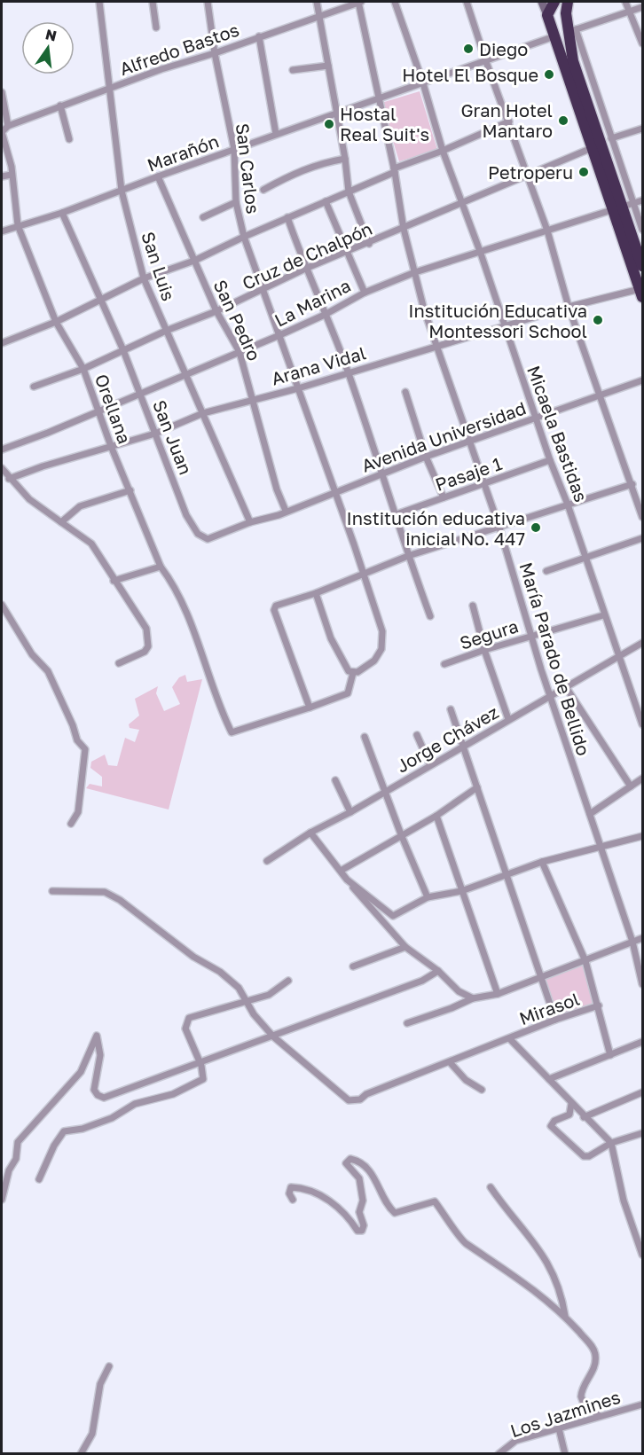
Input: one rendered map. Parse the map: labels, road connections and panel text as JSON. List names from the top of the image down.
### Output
{
  "streets": {
    "street": [
      "Alfredo Bastos",
      "Marañón",
      "San Carlos",
      "Cruz de Chalpón",
      "San Luis",
      "La Marina",
      "San Pedro",
      "Arana Vidal",
      "Orellana",
      "Micaela Bastidas",
      "Avenida Universidad",
      "San Juan",
      "Pasaje 1",
      "Segura",
      "María Parado de Bellido",
      "Jorge Chávez",
      "Mirasol",
      "Los Jazmines"
    ]
  },
  "crossings": [
    ["Alfredo Bastos", "San Carlos"],
    ["Alfredo Bastos", "San Luis"],
    ["Alfredo Bastos", "Orellana"],
    ["Alfredo Bastos", "María Parado de Bellido"],
    ["Marañón", "San Carlos"],
    ["Marañón", "San Luis"],
    ["Marañón", "San Pedro"],
    ["Marañón", "Orellana"],
    ["Marañón", "Micaela Bastidas"],
    ["Marañón", "San Juan"],
    ["Marañón", "María Parado de Bellido"],
    ["San Carlos", "Cruz de Chalpón"],
    ["San Carlos", "La Marina"],
    ["San Carlos", "Arana Vidal"],
    ["San Carlos", "Avenida Universidad"],
    ["Cruz de Chalpón", "San Luis"],
    ["Cruz de Chalpón", "San Pedro"],
    ["Cruz de Chalpón", "Orellana"],
    ["Cruz de Chalpón", "Micaela Bastidas"],
    ["Cruz de Chalpón", "San Juan"],
    ["Cruz de Chalpón", "María Parado de Bellido"],
    ["San Luis", "La Marina"],
    ["San Luis", "Arana Vidal"],
    ["San Luis", "Avenida Universidad"],
    ["San Luis", "San Juan"],
    ["La Marina", "San Pedro"],
    ["La Marina", "Orellana"],
    ["La Marina", "Micaela Bastidas"],
    ["La Marina", "San Juan"],
    ["La Marina", "María Parado de Bellido"],
    ["San Pedro", "Arana Vidal"],
    ["San Pedro", "Avenida Universidad"],
    ["Arana Vidal", "Orellana"],
    ["Arana Vidal", "Micaela Bastidas"],
    ["Arana Vidal", "San Juan"],
    ["Arana Vidal", "María Parado de Bellido"],
    ["Micaela Bastidas", "Avenida Universidad"],
    ["Micaela Bastidas", "Pasaje 1"],
    ["Micaela Bastidas", "Segura"],
    ["Micaela Bastidas", "Jorge Chávez"],
    ["Avenida Universidad", "San Juan"],
    ["Avenida Universidad", "María Parado de Bellido"],
    ["Pasaje 1", "María Parado de Bellido"],
    ["Segura", "María Parado de Bellido"],
    ["María Parado de Bellido", "Jorge Chávez"]
  ],
  "places": [
    "Diego",
    "Hotel El Bosque",
    "Gran Hotel Mantaro",
    "Hostal Real Suit's",
    "Petroperu",
    "Institución Educativa Montessori School",
    "Institución educativa inicial No. 447"
  ],
  "north": "top"
}
